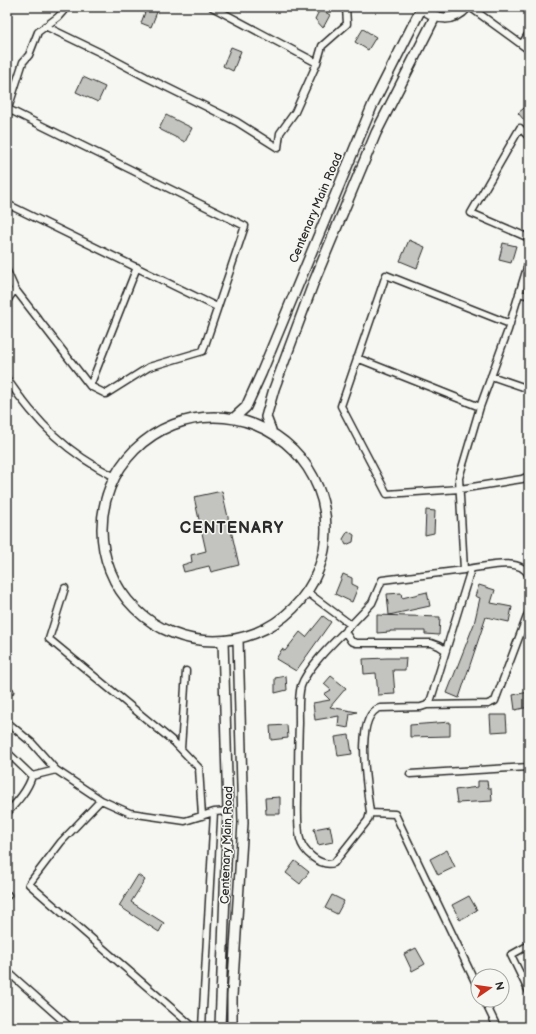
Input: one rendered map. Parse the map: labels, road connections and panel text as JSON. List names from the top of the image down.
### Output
{
  "streets": {
    "street": ["Centenary Main Road"]
  },
  "districts": ["CENTENARY"],
  "north": "right"
}
